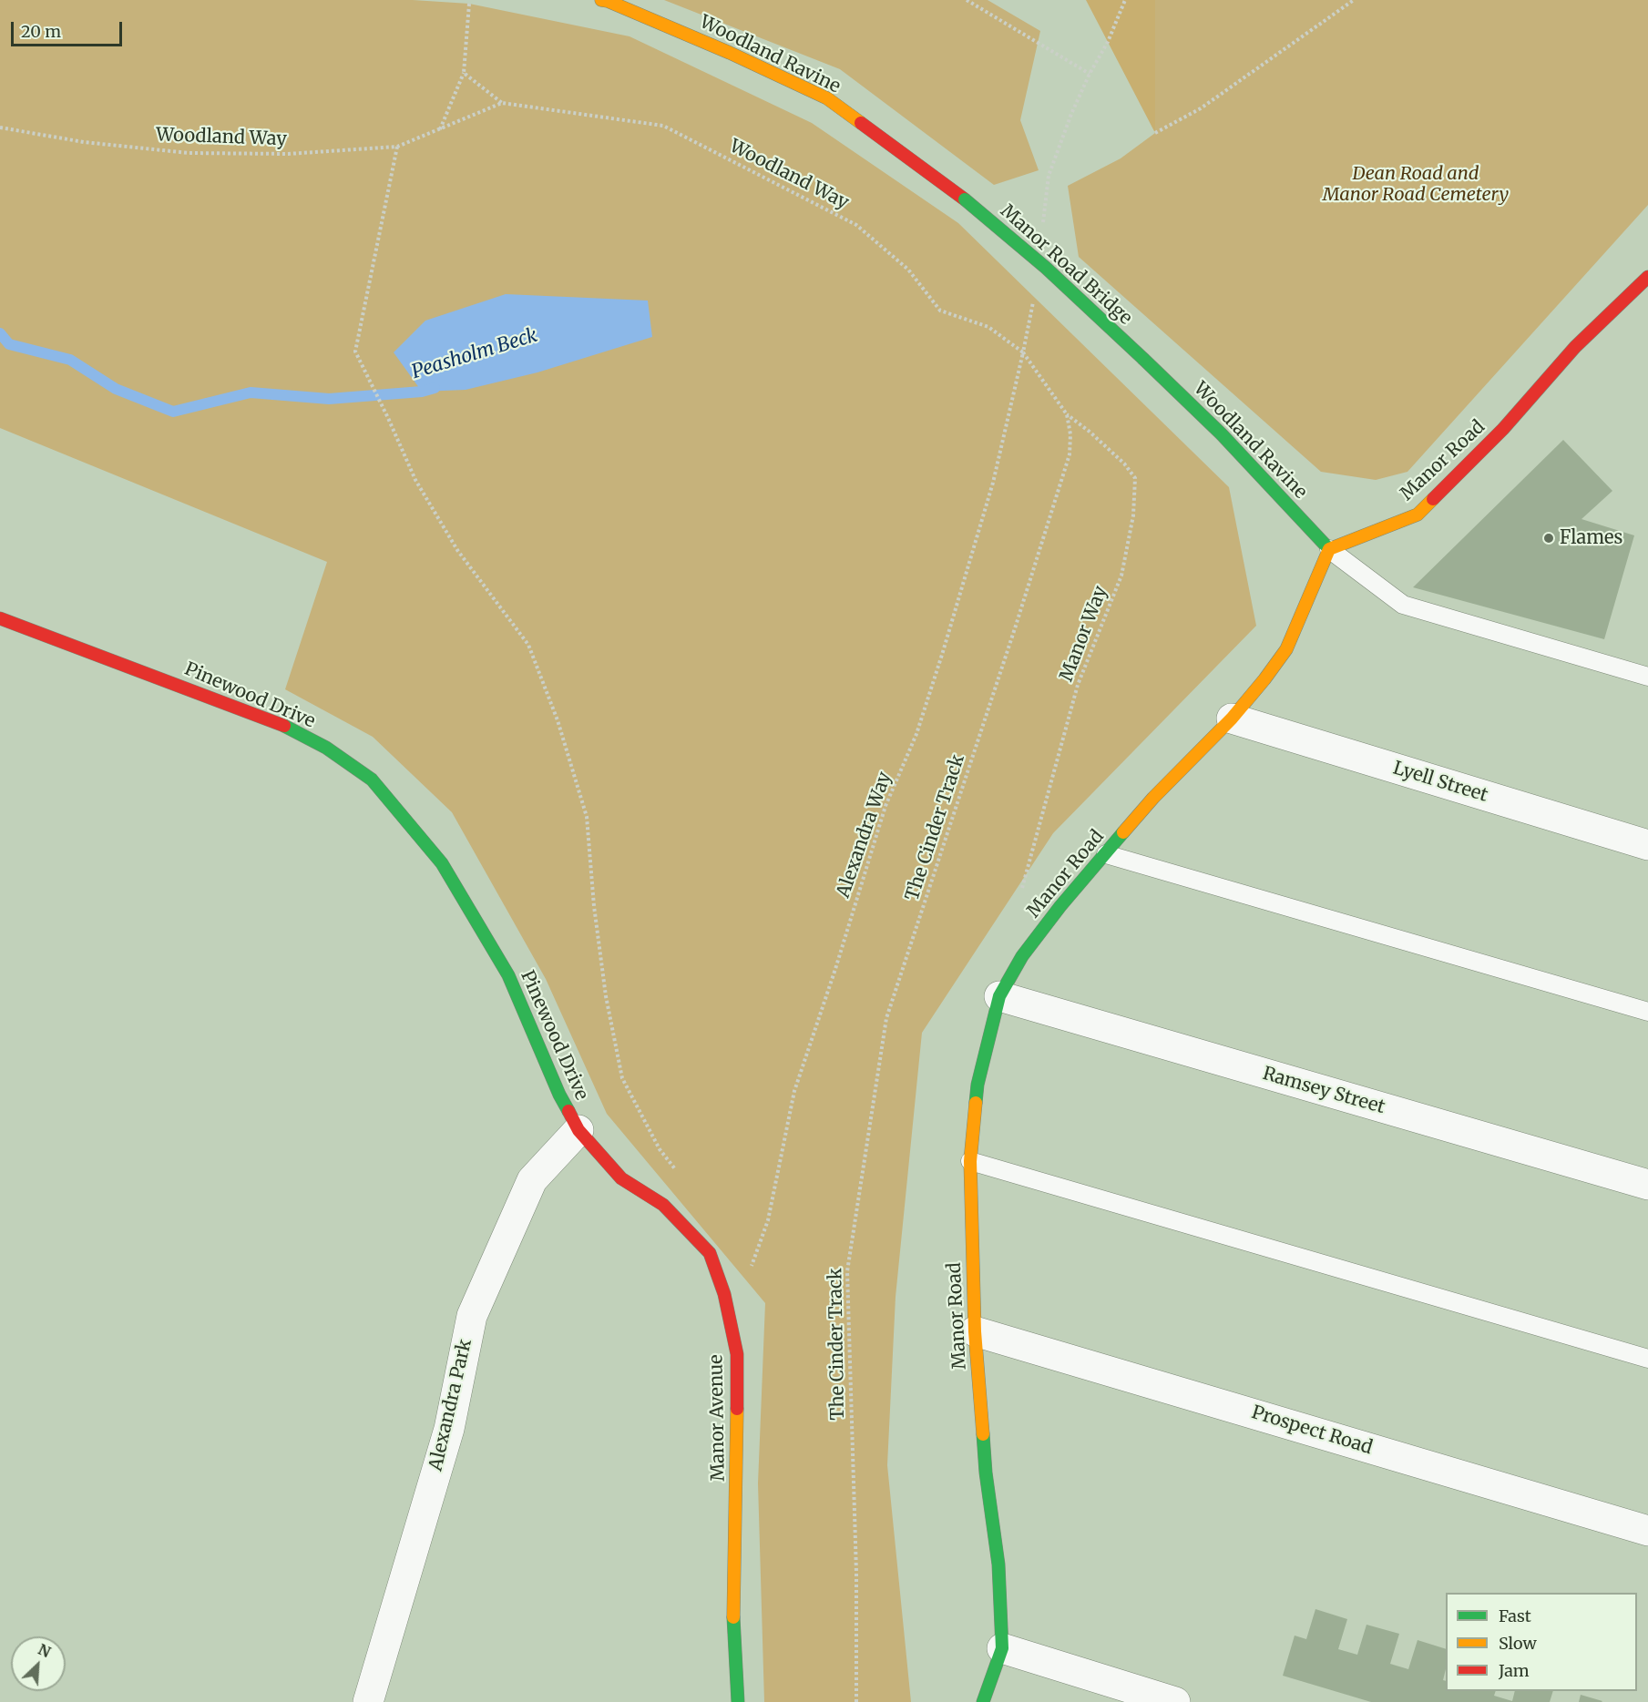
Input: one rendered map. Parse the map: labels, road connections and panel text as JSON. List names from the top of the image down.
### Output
{
  "streets": {
    "street": [
      "Woodland Ravine",
      "Manor Road Bridge",
      "Manor Road",
      "Pinewood Drive",
      "Lyell Street",
      "Ramsey Street",
      "Alexandra Park",
      "Manor Avenue",
      "Prospect Road"
    ],
    "path": [
      "Woodland Way",
      "Manor Way",
      "The Cinder Track",
      "Alexandra Way"
    ]
  },
  "crossings": [
    ["Woodland Ravine", "Manor Road Bridge"],
    ["Woodland Ravine", "Manor Road"],
    ["Woodland Way", "The Cinder Track"],
    ["Woodland Way", "Alexandra Way"],
    ["Manor Road", "Lyell Street"],
    ["Manor Road", "Ramsey Street"],
    ["Manor Road", "Prospect Road"],
    ["Manor Way", "The Cinder Track"],
    ["Pinewood Drive", "Alexandra Park"],
    ["Pinewood Drive", "Manor Avenue"],
    ["The Cinder Track", "Alexandra Way"],
    ["Alexandra Park", "Manor Avenue"]
  ],
  "water": ["Peasholm Beck"],
  "parks": ["Dean Road and Manor Road Cemetery"],
  "places": ["Flames"],
  "legend": ["Fast", "Slow", "Jam"],
  "scale_bar": "20 m",
  "north": "top right"
}
